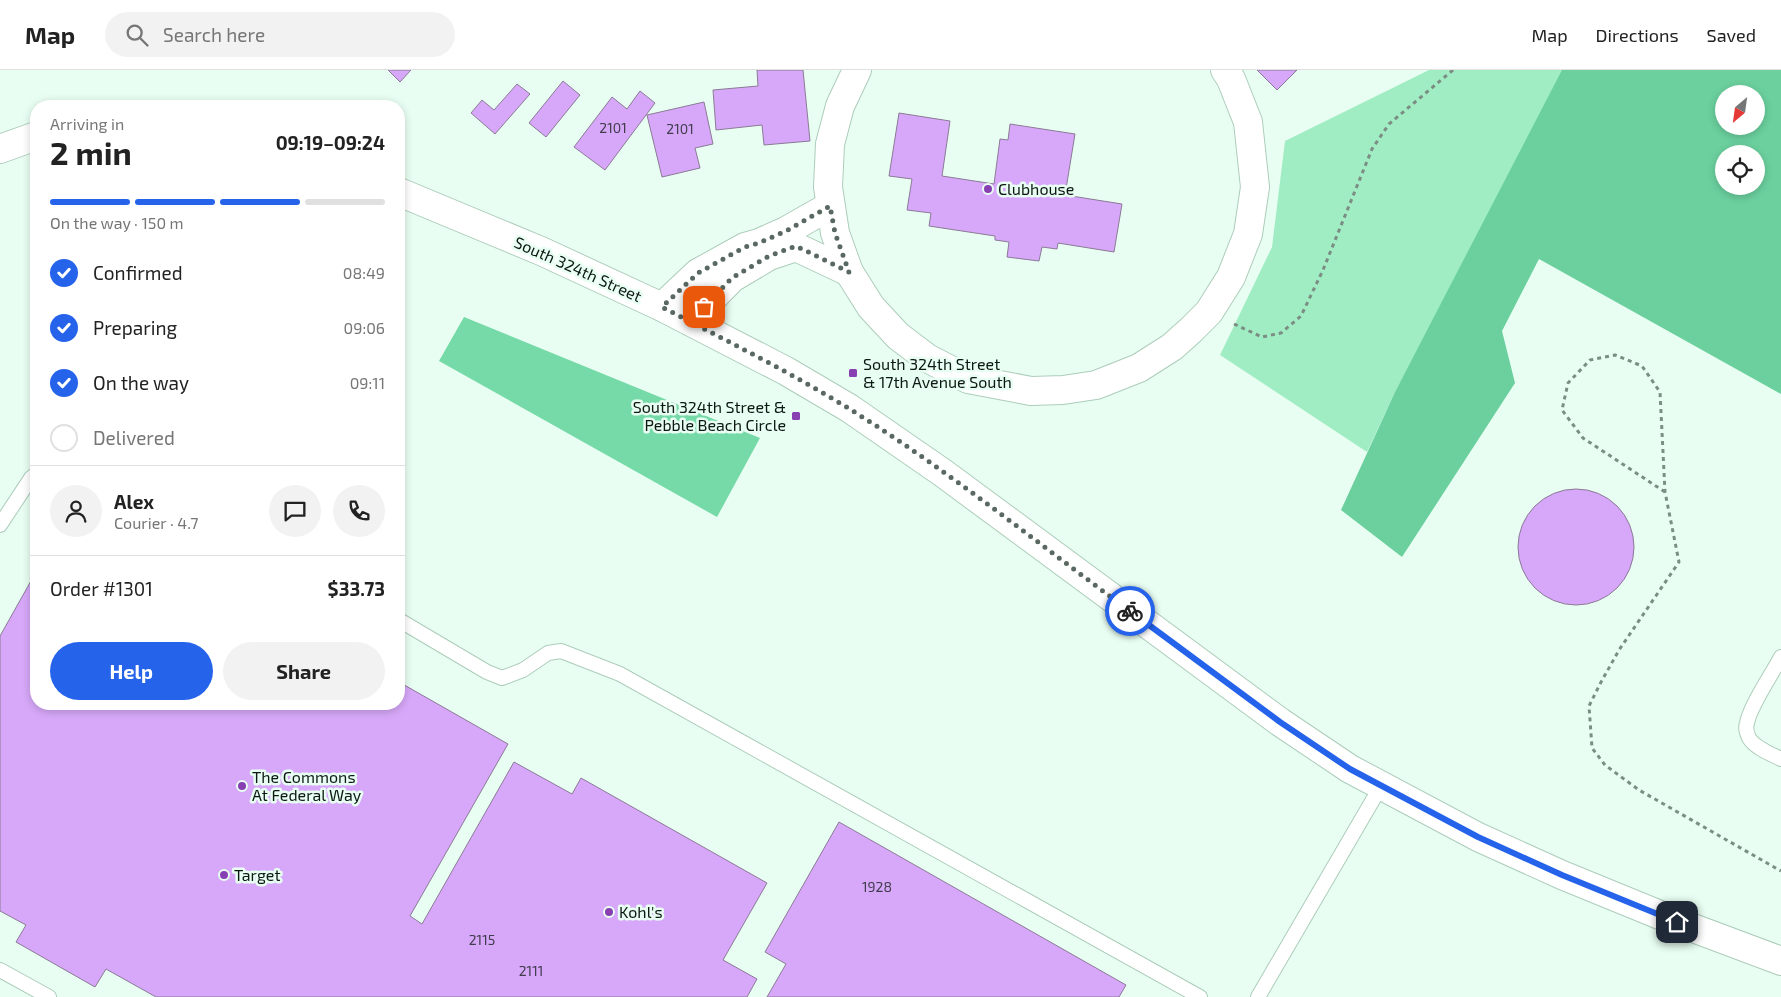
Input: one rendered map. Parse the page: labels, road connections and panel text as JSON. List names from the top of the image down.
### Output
{
  "streets": {
    "street": ["South 324th Street"]
  },
  "places": {
    "other": [
      "Clubhouse",
      "The Commons At Federal Way",
      "Target",
      "Kohl's"
    ],
    "transit": ["South 324th Street & 17th Avenue South", "South 324th Street & Pebble Beach Circle"]
  },
  "house_numbers": [
    "2101",
    "2101",
    "1928",
    "2115",
    "2111"
  ],
  "north": "bottom left",
  "page": {
    "header": "Map",
    "search": "Search here",
    "nav": ["Map", "Directions", "Saved"],
    "heading": ["2 min", "Arriving in", "09:19–09:24"],
    "panel": [
      "Alex",
      "Courier · 4.7",
      "Order #1301",
      "$33.73"
    ],
    "bar": "On the way · 150 m",
    "list": [
      ["Confirmed", "08:49"],
      ["Preparing", "09:06"],
      ["On the way", "09:11"],
      "Delivered"
    ],
    "buttons": ["Help", "Share"]
  }
}
